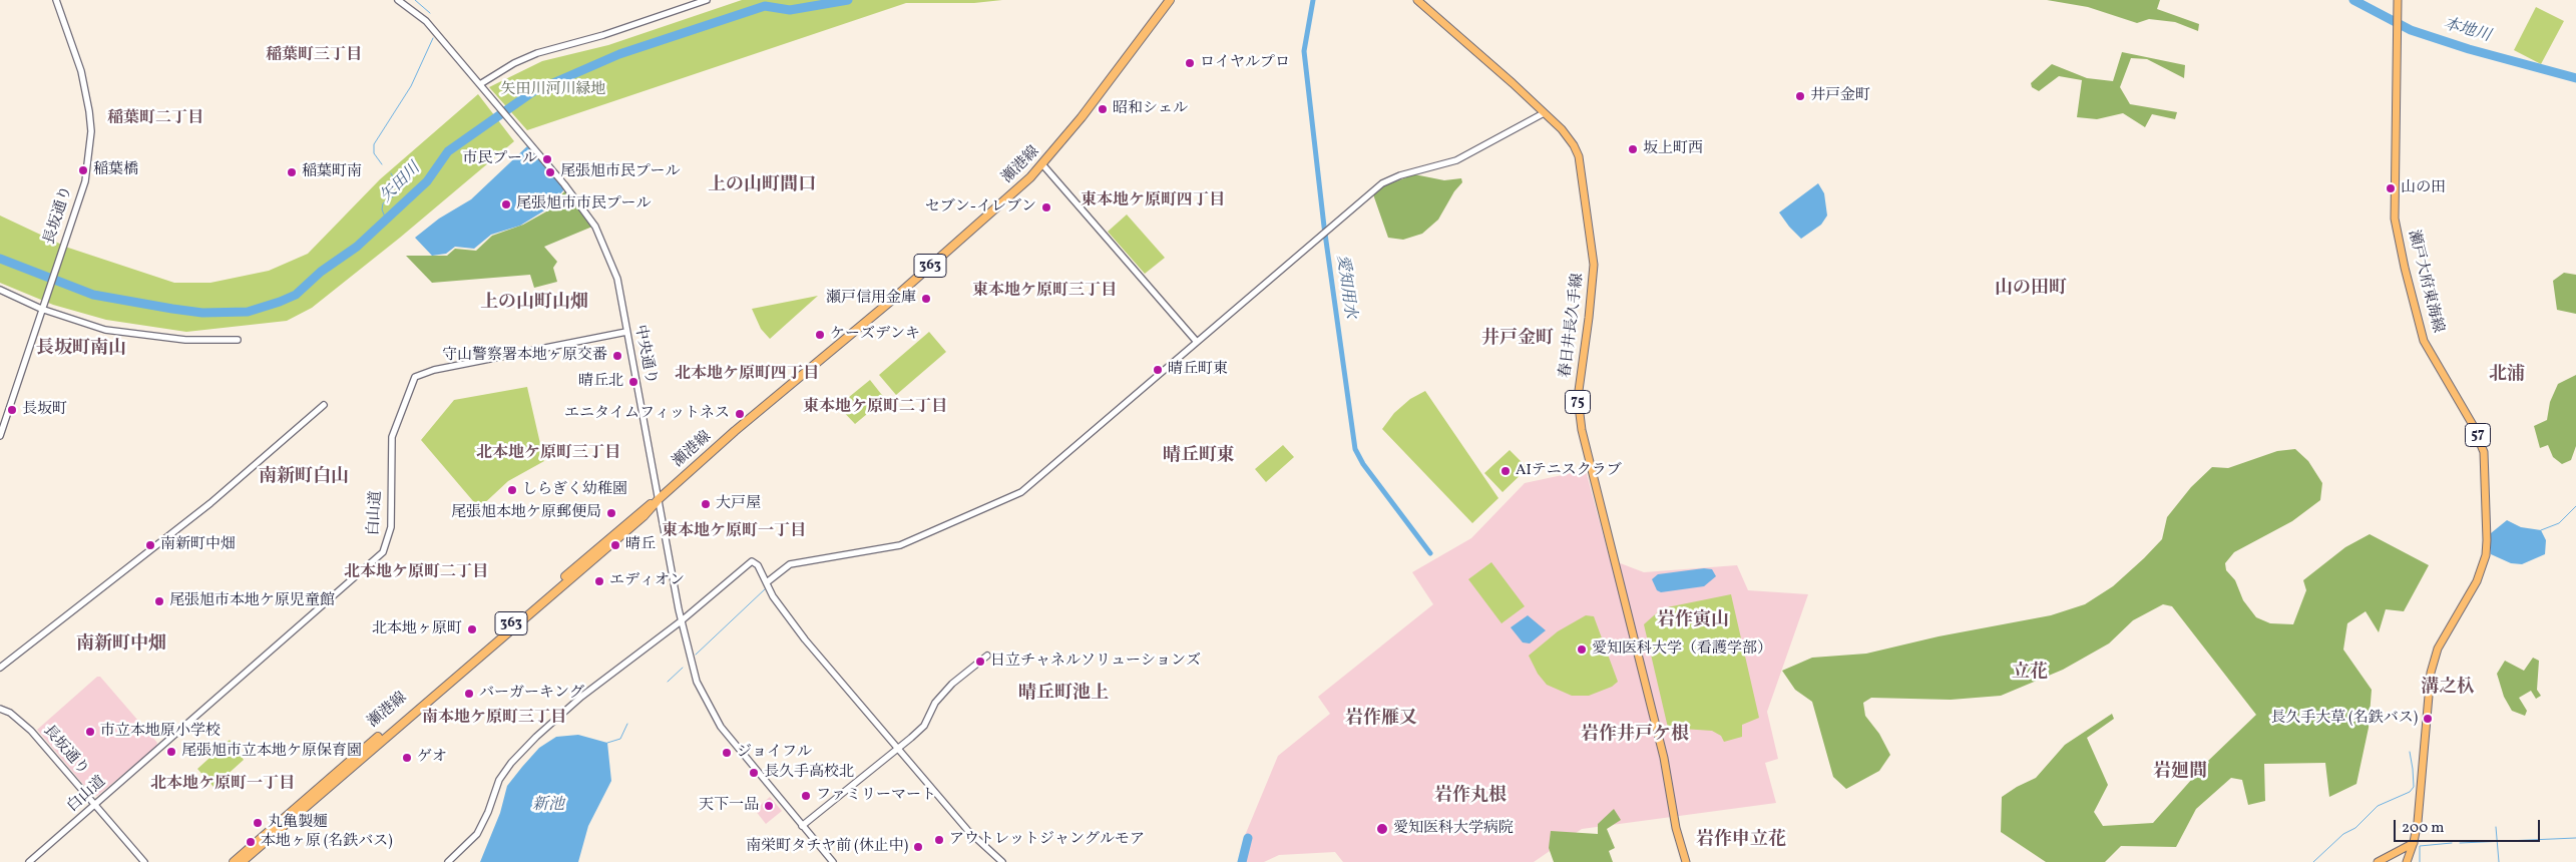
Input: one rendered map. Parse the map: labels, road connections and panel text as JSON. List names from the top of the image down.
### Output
{
  "streets": {
    "highway": ["瀬港線", "363"],
    "main road": [
      "瀬戸大府東海線",
      "春日井長久手線",
      "75",
      "57"
    ],
    "street": ["長坂通り", "中央通り", "白山道"]
  },
  "crossings": [
    ["瀬港線", "363"],
    ["瀬港線", "中央通り"],
    ["長坂通り", "白山道"],
    ["中央通り", "白山道"]
  ],
  "districts": [
    "稲葉町三丁目",
    "稲葉町二丁目",
    "上の山町間口",
    "東本地ケ原町四丁目",
    "山の田町",
    "東本地ケ原町三丁目",
    "上の山町山畑",
    "井戸金町",
    "長坂町南山",
    "北本地ケ原町四丁目",
    "北浦",
    "東本地ケ原町二丁目",
    "北本地ケ原町三丁目",
    "晴丘町東",
    "南新町白山",
    "東本地ケ原町一丁目",
    "北本地ケ原町二丁目",
    "岩作寅山",
    "南新町中畑",
    "立花",
    "溝之杁",
    "晴丘町池上",
    "南本地ケ原町三丁目",
    "岩作雁又",
    "岩作井戸ケ根",
    "岩廻間",
    "北本地ケ原町一丁目",
    "岩作丸根",
    "岩作申立花"
  ],
  "water": [
    "本地川",
    "矢田川",
    "愛知用水",
    "新池"
  ],
  "parks": ["矢田川河川緑地"],
  "places": [
    "ロイヤルプロ",
    "井戸金町",
    "昭和シェル",
    "坂上町西",
    "市民プール",
    "稲葉橋",
    "稲葉町南",
    "尾張旭市民プール",
    "山の田",
    "尾張旭市市民プール",
    "セブン-イレブン",
    "瀬戸信用金庫",
    "ケーズデンキ",
    "守山警察署本地ヶ原交番",
    "晴丘町東",
    "晴丘北",
    "長坂町",
    "エニタイムフィットネス",
    "AIテニスクラブ",
    "しらぎく幼稚園",
    "大戸屋",
    "尾張旭本地ケ原郵便局",
    "南新町中畑",
    "晴丘",
    "エディオン",
    "尾張旭市本地ケ原児童館",
    "北本地ヶ原町",
    "愛知医科大学（看護学部）",
    "日立チャネルソリューションズ",
    "バーガーキング",
    "長久手大草 (名鉄バス)",
    "市立本地原小学校",
    "尾張旭市立本地ケ原保育園",
    "ジョイフル",
    "ゲオ",
    "長久手高校北",
    "ファミリーマート",
    "天下一品",
    "丸亀製麺",
    "愛知医科大学病院",
    "アウトレットジャングルモア",
    "本地ヶ原 (名鉄バス)",
    "南栄町タチヤ前 (休止中)"
  ],
  "scale_bar": "200 m"
}
